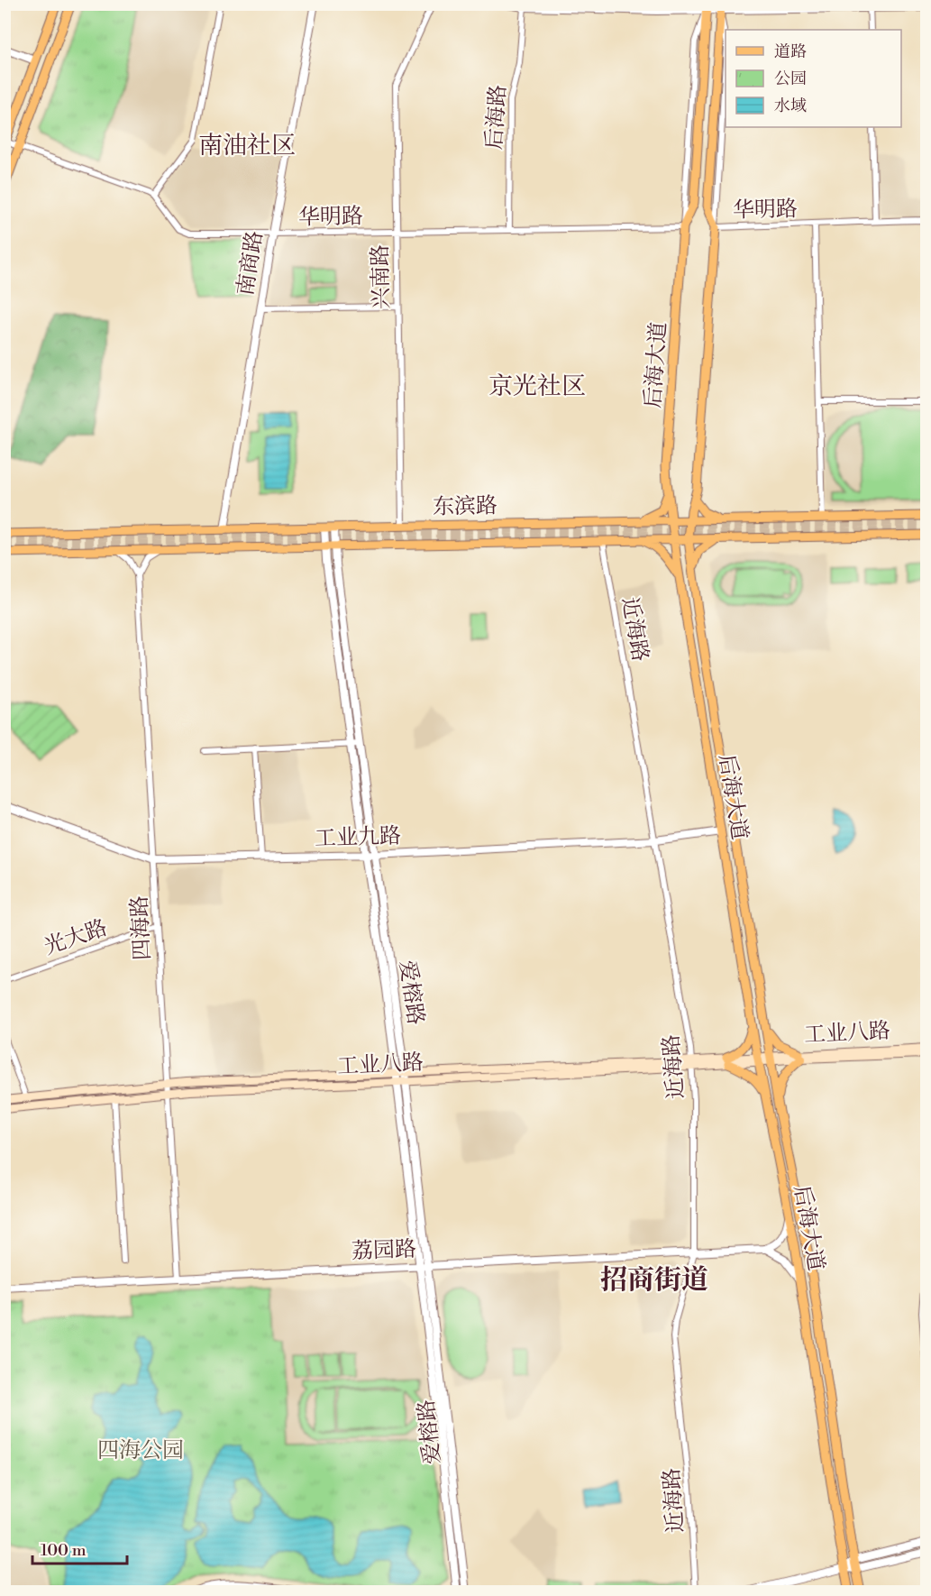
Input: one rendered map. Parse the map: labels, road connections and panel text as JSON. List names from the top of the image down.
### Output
{
  "streets": {
    "main road": ["后海大道", "东滨路", "工业八路"],
    "street": [
      "后海路",
      "华明路",
      "南商路",
      "兴南路",
      "近海路",
      "工业九路",
      "四海路",
      "光大路",
      "爱榕路",
      "荔园路"
    ]
  },
  "crossings": [
    ["后海路", "华明路"],
    ["华明路", "南商路"],
    ["华明路", "兴南路"],
    ["华明路", "后海大道"],
    ["南商路", "东滨路"],
    ["兴南路", "东滨路"],
    ["后海大道", "东滨路"],
    ["后海大道", "工业九路"],
    ["后海大道", "工业八路"],
    ["东滨路", "近海路"],
    ["东滨路", "爱榕路"],
    ["近海路", "工业九路"],
    ["近海路", "工业八路"],
    ["近海路", "荔园路"],
    ["工业九路", "四海路"],
    ["工业九路", "爱榕路"],
    ["四海路", "光大路"],
    ["四海路", "工业八路"],
    ["四海路", "荔园路"],
    ["爱榕路", "工业八路"],
    ["爱榕路", "荔园路"]
  ],
  "districts": ["南油社区", "京光社区", "招商街道"],
  "parks": ["四海公园"],
  "legend": ["道路", "公园", "水域"],
  "scale_bar": "100 m"
}
